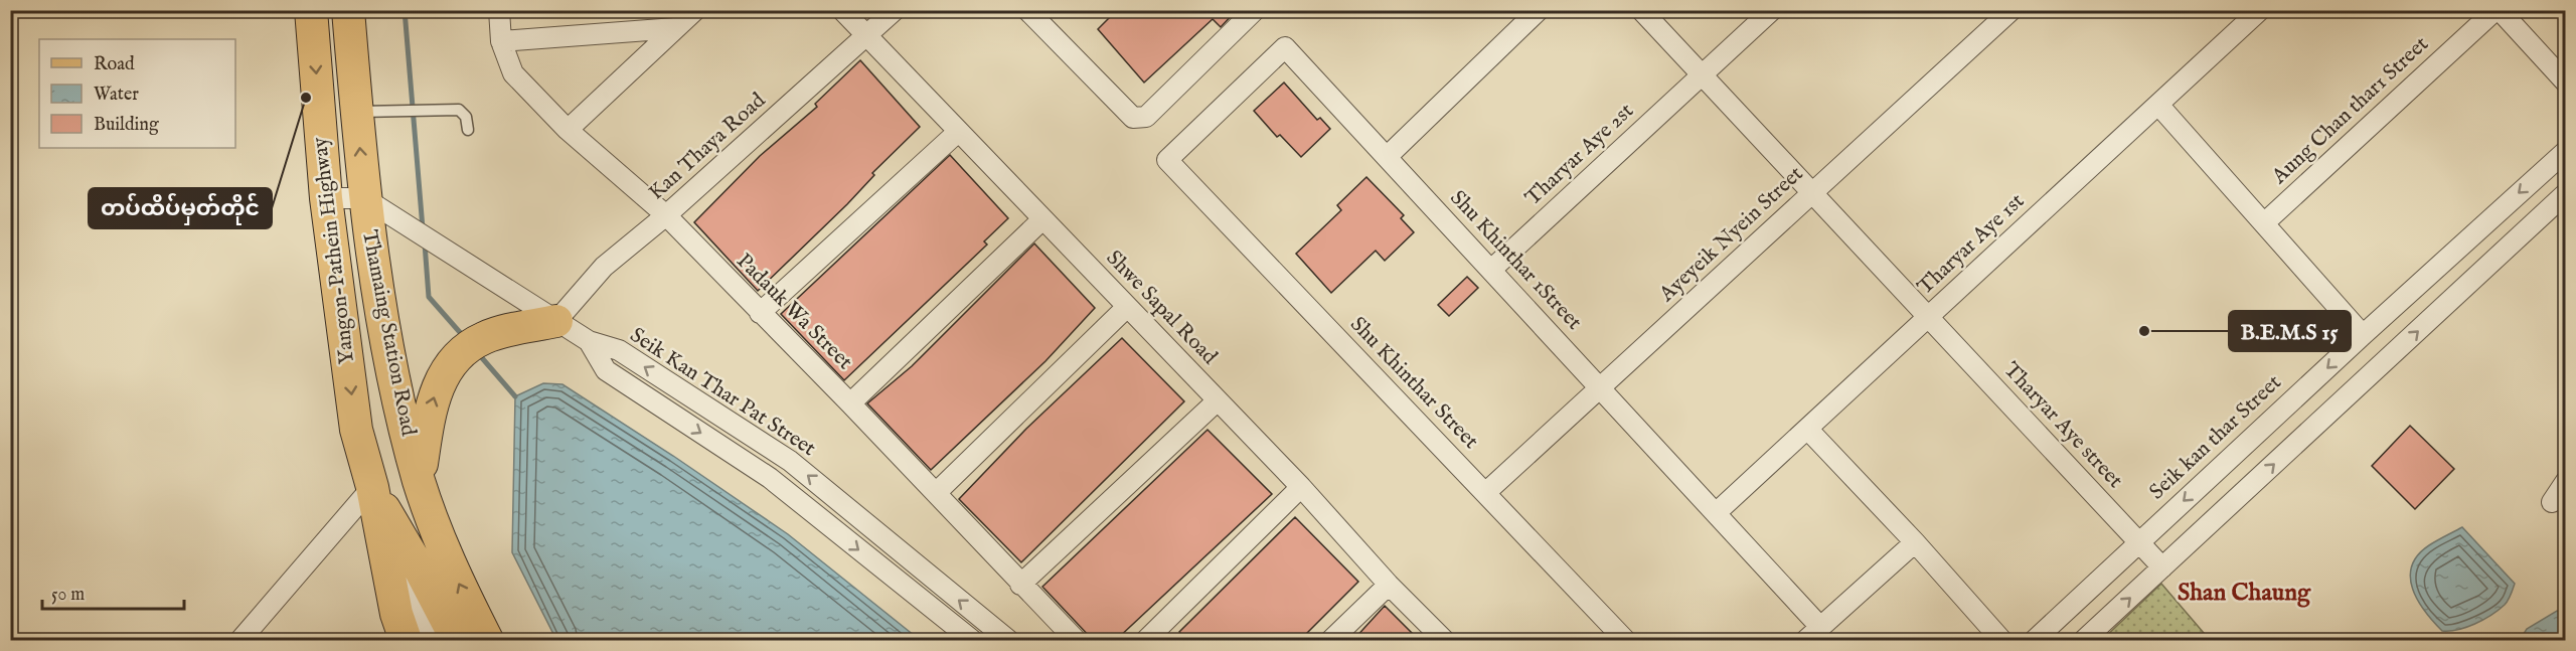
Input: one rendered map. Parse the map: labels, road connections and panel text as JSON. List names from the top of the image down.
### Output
{
  "streets": {
    "main road": ["Yangon-Pathein Highway", "Thamaing Station Road"],
    "street": [
      "Aung Chan thar1 Street",
      "Kan Thaya Road",
      "Tharyar Aye 2st",
      "Ayeyeik Nyein Street",
      "Tharyar Aye 1st",
      "Shu Khinthar 1Street",
      "Shwe Sapal Road",
      "Padauk Wa Street",
      "Shu Khinthar Street",
      "Seik Kan Thar Pat Street",
      "Tharyar Aye street",
      "Seik kan thar Street"
    ]
  },
  "crossings": [
    ["Kan Thaya Road", "Shwe Sapal Road"],
    ["Kan Thaya Road", "Padauk Wa Street"],
    ["Tharyar Aye 2st", "Shu Khinthar 1Street"],
    ["Ayeyeik Nyein Street", "Shu Khinthar 1Street"],
    ["Ayeyeik Nyein Street", "Shu Khinthar Street"],
    ["Tharyar Aye 1st", "Shu Khinthar 1Street"],
    ["Tharyar Aye 1st", "Tharyar Aye street"],
    ["Shu Khinthar 1Street", "Shu Khinthar Street"],
    ["Tharyar Aye street", "Seik kan thar Street"]
  ],
  "one_way": ["Yangon-Pathein Highway"],
  "districts": ["Shan Chaung"],
  "places": ["တပ်ထိပ်မှတ်တိုင်", "B.E.M.S 15"],
  "legend": ["Road", "Water", "Building"],
  "scale_bar": "50 m"
}
